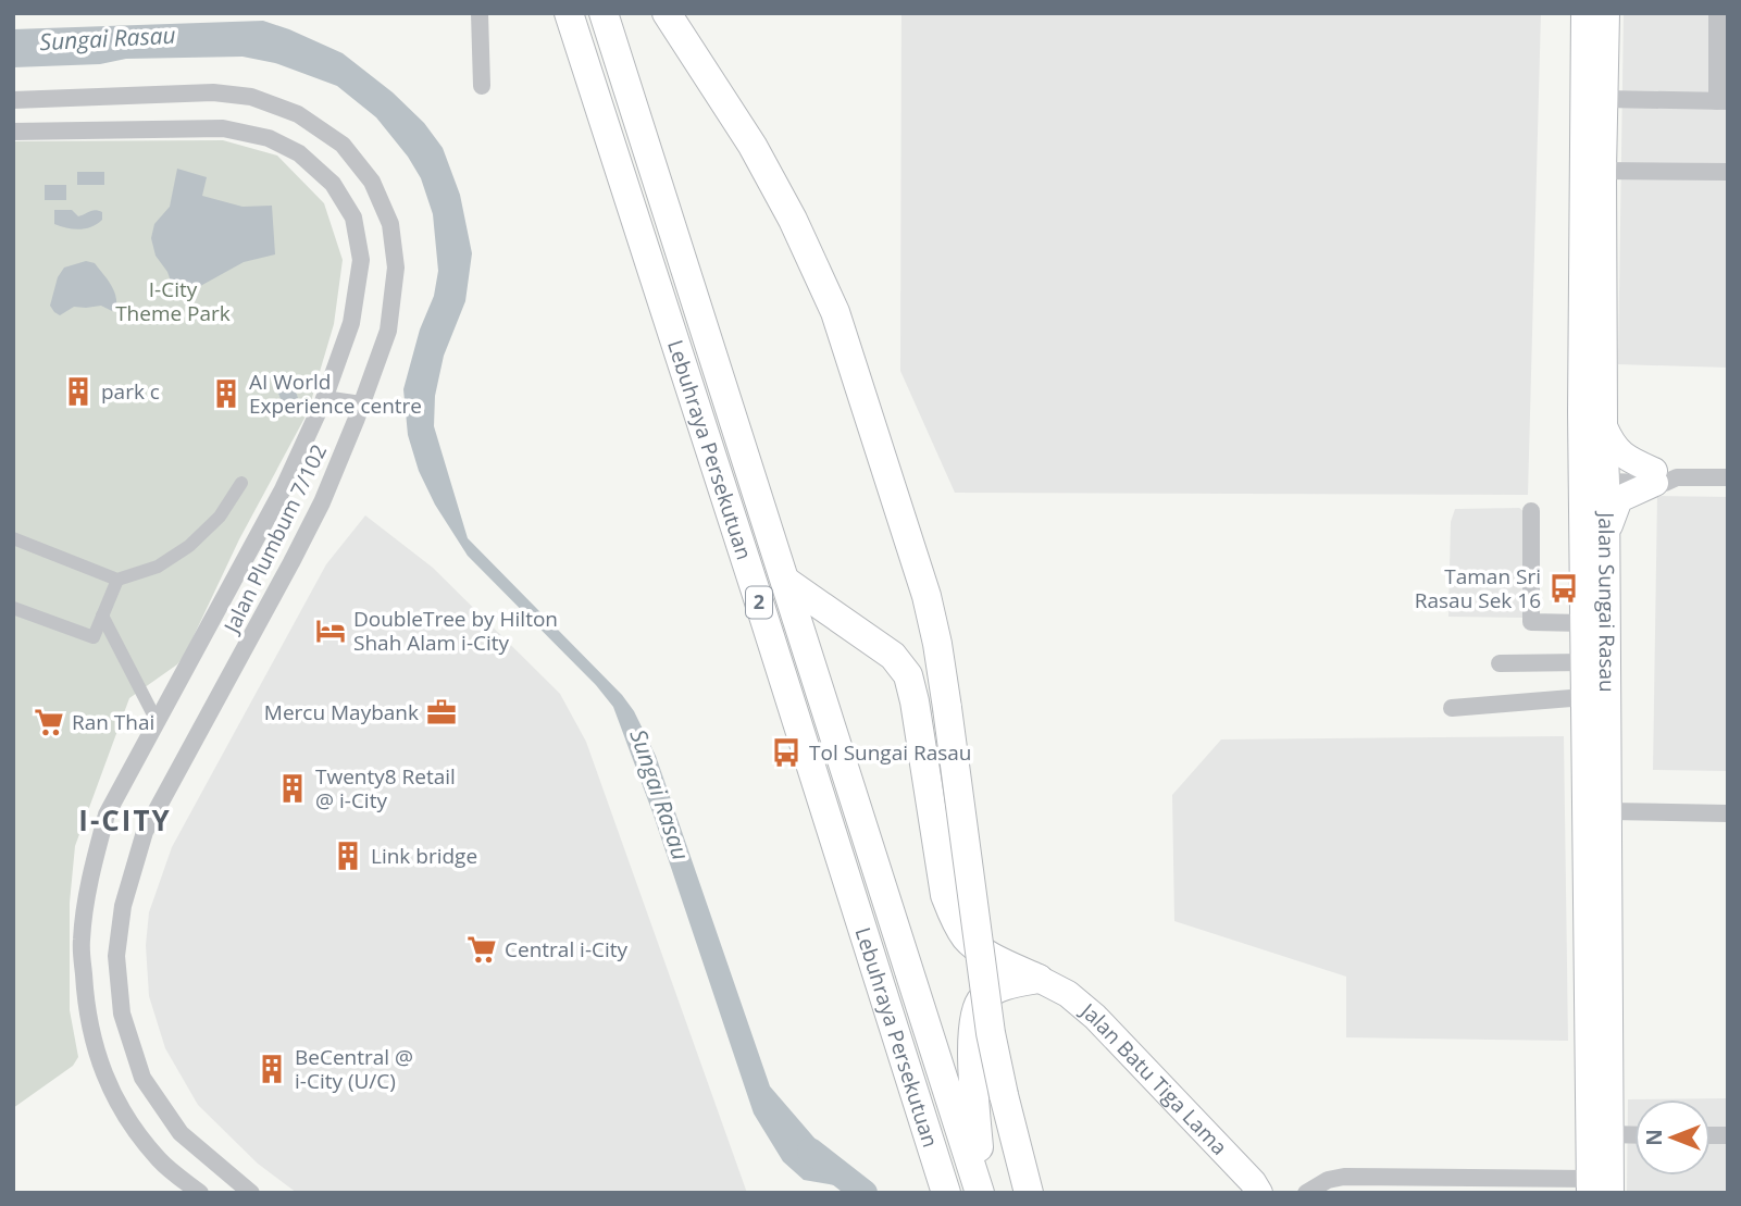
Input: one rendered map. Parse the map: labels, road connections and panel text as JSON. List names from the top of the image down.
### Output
{
  "streets": {
    "highway": ["Lebuhraya Persekutuan", "2"],
    "main road": ["Jalan Sungai Rasau", "Jalan Batu Tiga Lama"],
    "street": ["Jalan Plumbum 7/102"]
  },
  "districts": ["I-CITY"],
  "water": ["Sungai Rasau"],
  "parks": ["I-City Theme Park"],
  "places": {
    "building": [
      "park c",
      "AI World Experience centre",
      "Twenty8 Retail @ i-City",
      "Link bridge",
      "BeCentral @ i-City (U/C)"
    ],
    "bus stop": ["Taman Sri Rasau Sek 16", "Tol Sungai Rasau"],
    "hotel": ["DoubleTree by Hilton Shah Alam i-City"],
    "office": ["Mercu Maybank"],
    "supermarket": ["Ran Thai", "Central i-City"]
  },
  "north": "left"
}
